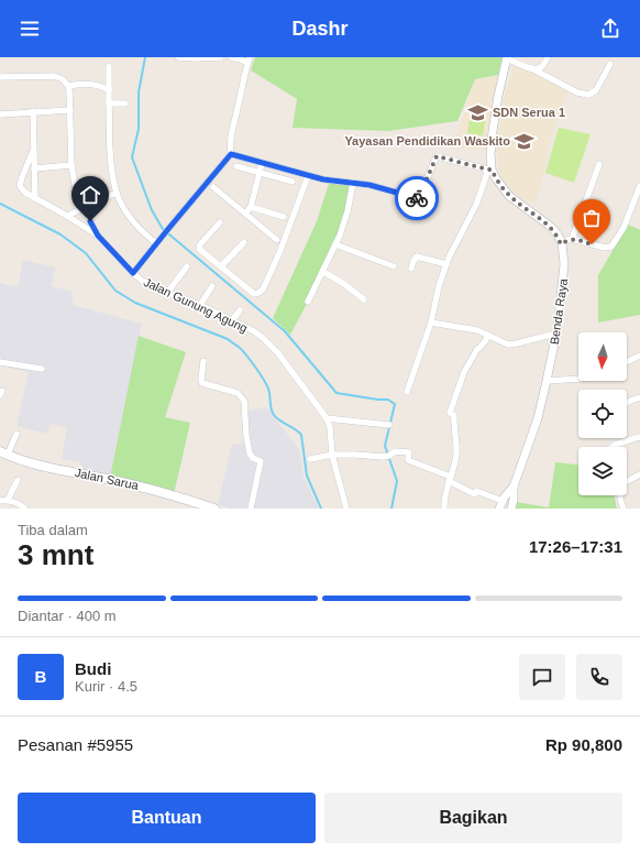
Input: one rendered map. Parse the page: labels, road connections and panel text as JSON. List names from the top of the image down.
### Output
{
  "streets": {
    "main road": ["Jalan Sarua"],
    "street": ["Jalan Gunung Agung", "Benda Raya"]
  },
  "places": {
    "school or university": ["SDN Serua 1", "Yayasan Pendidikan Waskito"]
  },
  "north": "bottom",
  "page": {
    "header": "Dashr",
    "heading": ["3 mnt", "Tiba dalam", "17:26–17:31"],
    "panel": [
      "Budi",
      "Kurir · 4.5",
      "Pesanan #5955",
      "Rp 90,800"
    ],
    "bar": "Diantar · 400 m",
    "round": "B",
    "buttons": ["Bantuan", "Bagikan"]
  }
}
